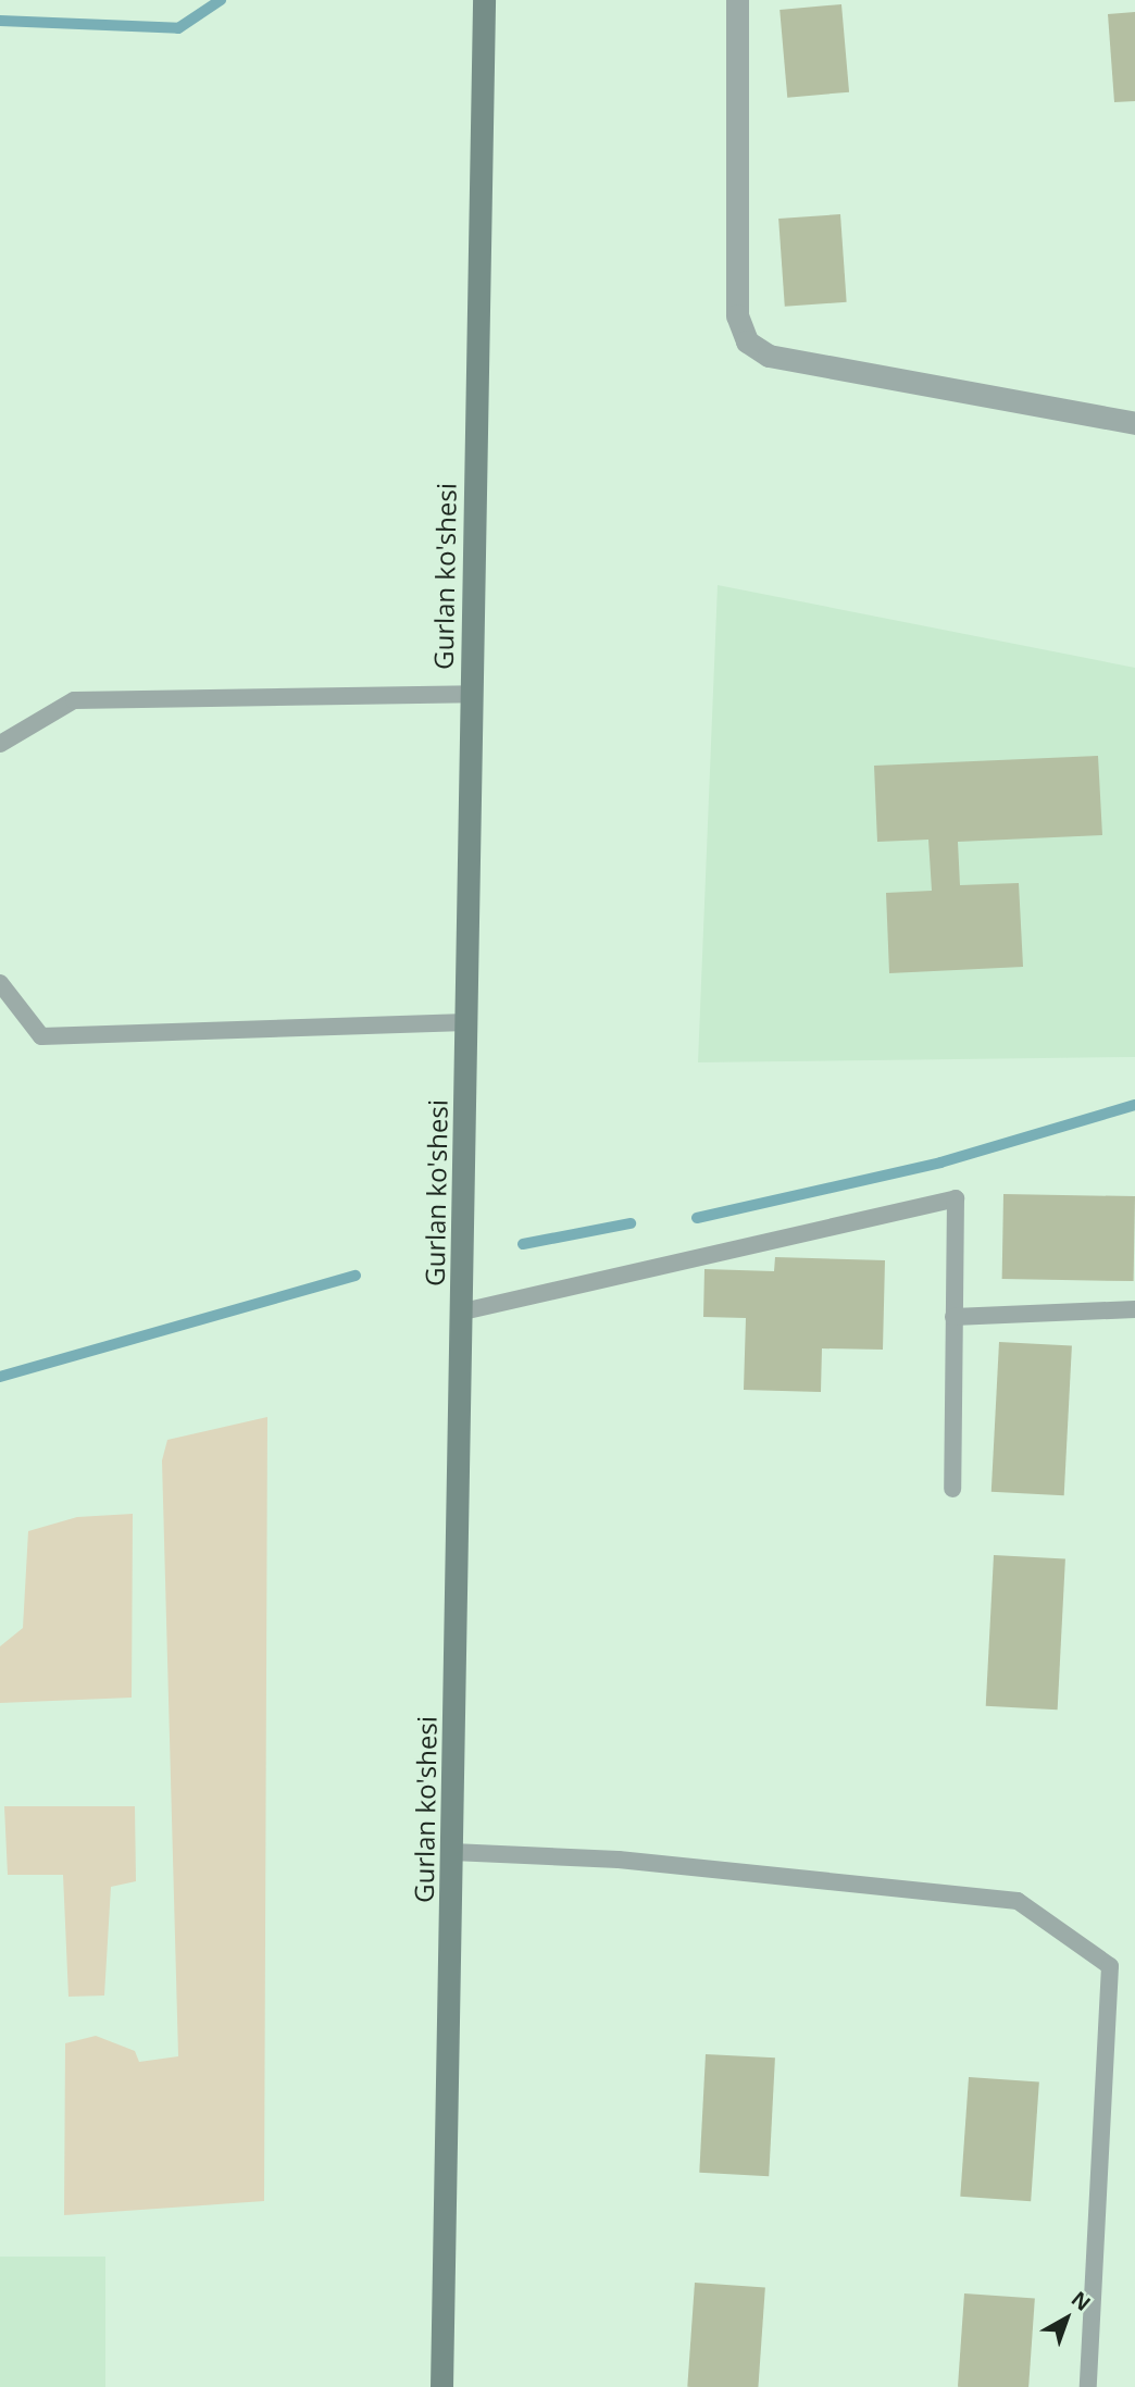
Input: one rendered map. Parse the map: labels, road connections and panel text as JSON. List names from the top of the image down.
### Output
{
  "streets": {
    "main road": ["Gurlan ko'shesi"]
  },
  "north": "top right"
}
